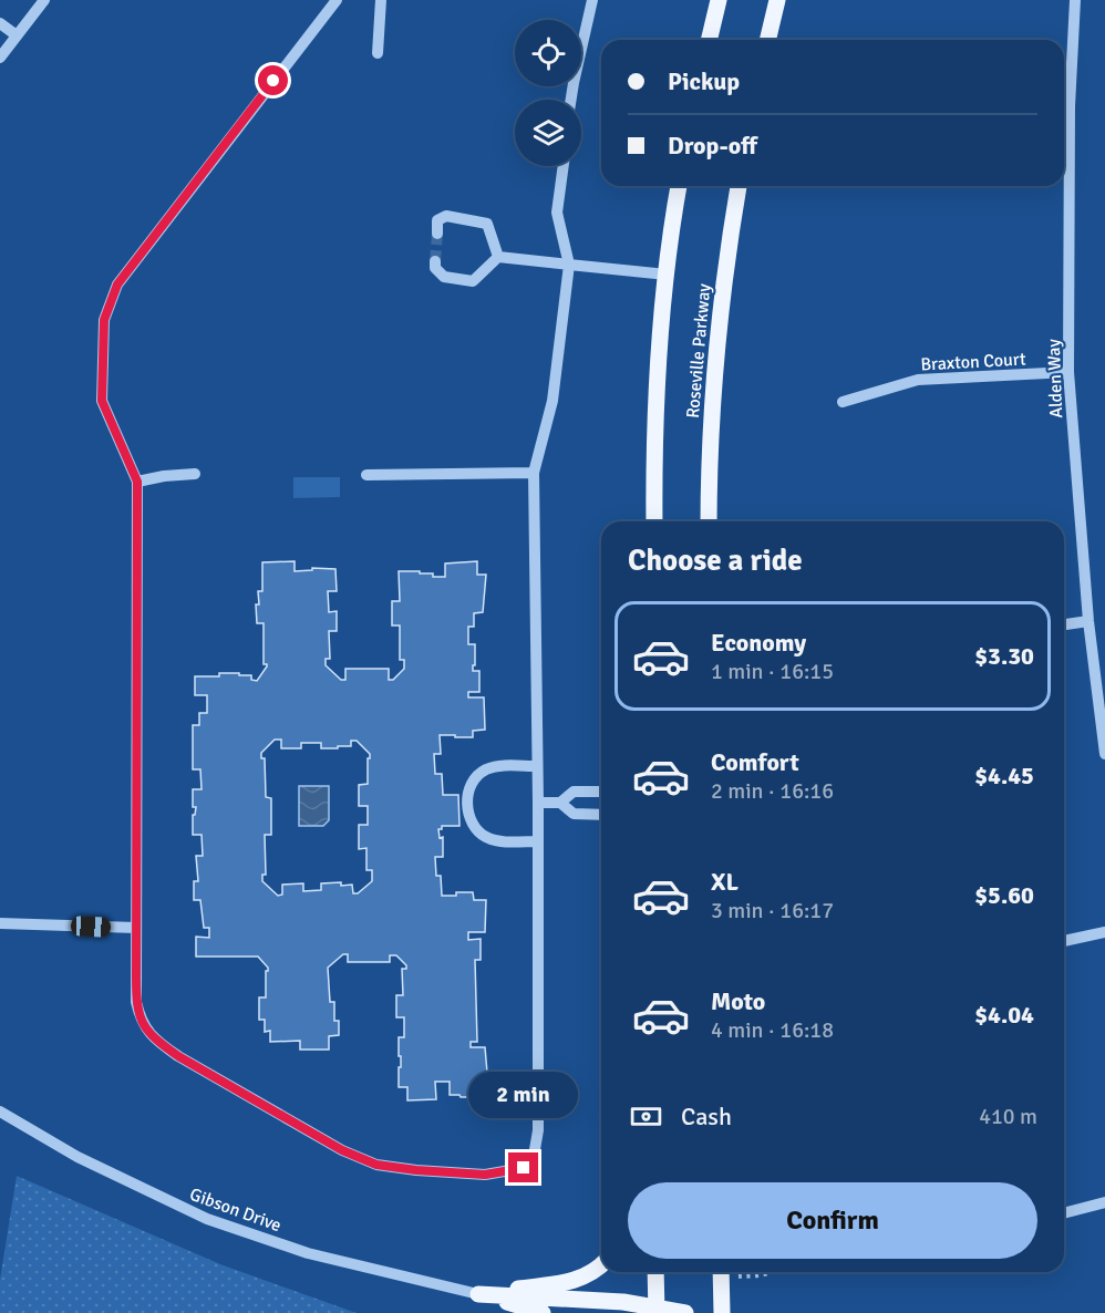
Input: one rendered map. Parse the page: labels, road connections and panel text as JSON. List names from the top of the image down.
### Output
{
  "streets": {
    "main road": ["Roseville Parkway"],
    "street": ["Braxton Court", "Alden Way", "Gibson Drive"]
  },
  "crossings": [
    ["Braxton Court", "Alden Way"]
  ],
  "page": {
    "banner": ["Pickup", "Drop-off"],
    "heading": "Choose a ride",
    "list": [
      {
        "name": "Economy",
        "note": "1 min · 16:15",
        "value": "$3.30"
      },
      {
        "name": "Comfort",
        "note": "2 min · 16:16",
        "value": "$4.45"
      },
      {
        "name": "XL",
        "note": "3 min · 16:17",
        "value": "$5.60"
      },
      {
        "name": "Moto",
        "note": "4 min · 16:18",
        "value": "$4.04"
      }
    ],
    "bubble": "2 min",
    "pay": ["Cash", "410 m"],
    "buttons": "Confirm"
  }
}
